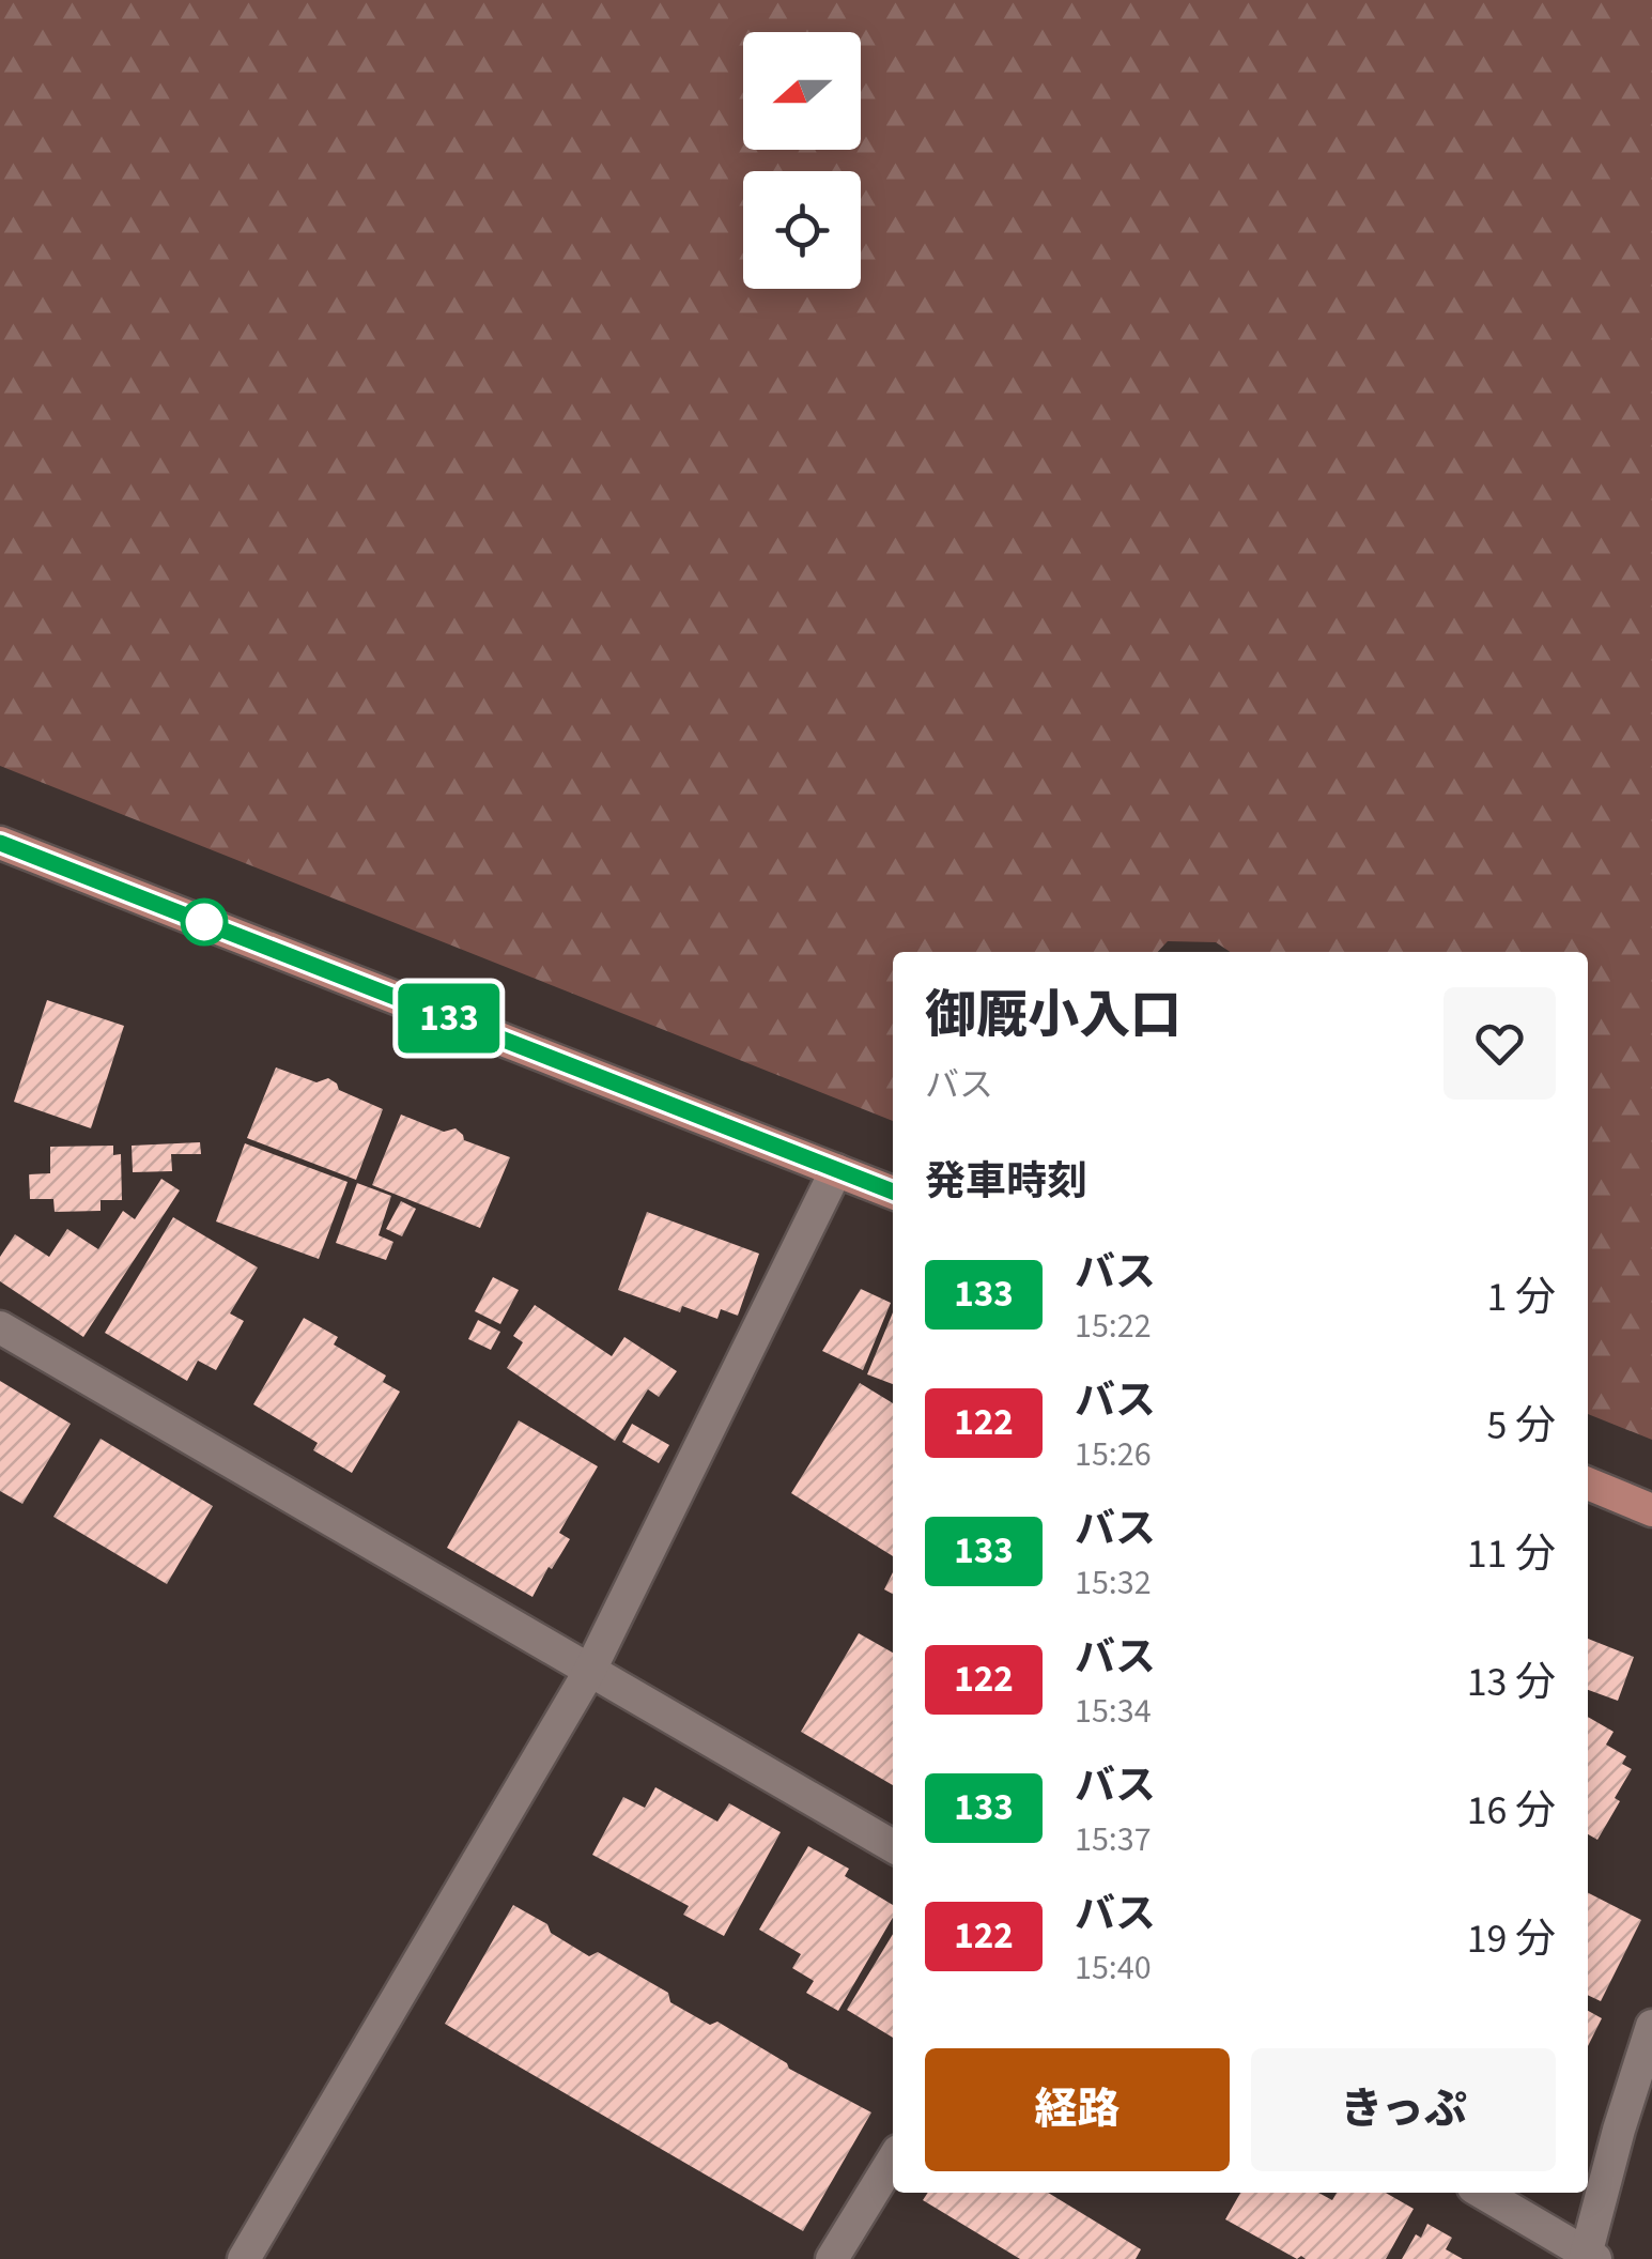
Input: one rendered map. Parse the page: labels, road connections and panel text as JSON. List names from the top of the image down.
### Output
{
  "lines": ["bus line 133"],
  "north": "left",
  "page": {
    "on_map": "133",
    "heading": [
      ["御厩小入口", "バス"],
      "発車時刻"
    ],
    "list": [
      {
        "mark": "133",
        "name": "バス",
        "note": "15:22",
        "value": "1 分"
      },
      {
        "mark": "122",
        "name": "バス",
        "note": "15:26",
        "value": "5 分"
      },
      {
        "mark": "133",
        "name": "バス",
        "note": "15:32",
        "value": "11 分"
      },
      {
        "mark": "122",
        "name": "バス",
        "note": "15:34",
        "value": "13 分"
      },
      {
        "mark": "133",
        "name": "バス",
        "note": "15:37",
        "value": "16 分"
      },
      {
        "mark": "122",
        "name": "バス",
        "note": "15:40",
        "value": "19 分"
      }
    ],
    "buttons": ["経路", "きっぷ"]
  }
}
